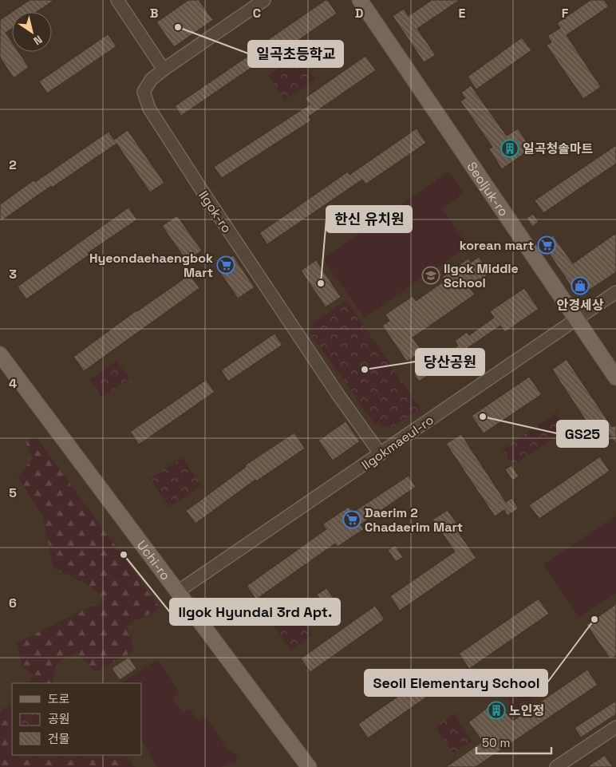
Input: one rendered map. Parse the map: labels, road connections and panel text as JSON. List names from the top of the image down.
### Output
{
  "streets": {
    "main road": ["Seoljuk-ro", "Uchi-ro"],
    "street": ["Ilgok-ro", "Ilgokmaeul-ro"]
  },
  "crossings": [
    ["Seoljuk-ro", "Ilgokmaeul-ro"],
    ["Ilgok-ro", "Ilgokmaeul-ro"],
    ["Ilgokmaeul-ro", "Uchi-ro"]
  ],
  "places": {
    "other": [
      "일곡초등학교",
      "한신 유치원",
      "당산공원",
      "GS25",
      "Ilgok Hyundai 3rd Apt.",
      "Seoil Elementary School"
    ],
    "building": ["일곡청솔마트", "노인정"],
    "supermarket": ["korean mart", "Hyeondaehaengbok Mart", "Daerim 2 Chadaerim Mart"],
    "school or university": ["Ilgok Middle School"],
    "shop": ["안경세상"]
  },
  "legend": ["도로", "공원", "건물"],
  "scale_bar": "50 m",
  "north": "bottom right",
  "grid": {
    "columns": [
      "B",
      "C",
      "D",
      "E",
      "F"
    ],
    "rows": [
      "2",
      "3",
      "4",
      "5",
      "6"
    ]
  }
}
